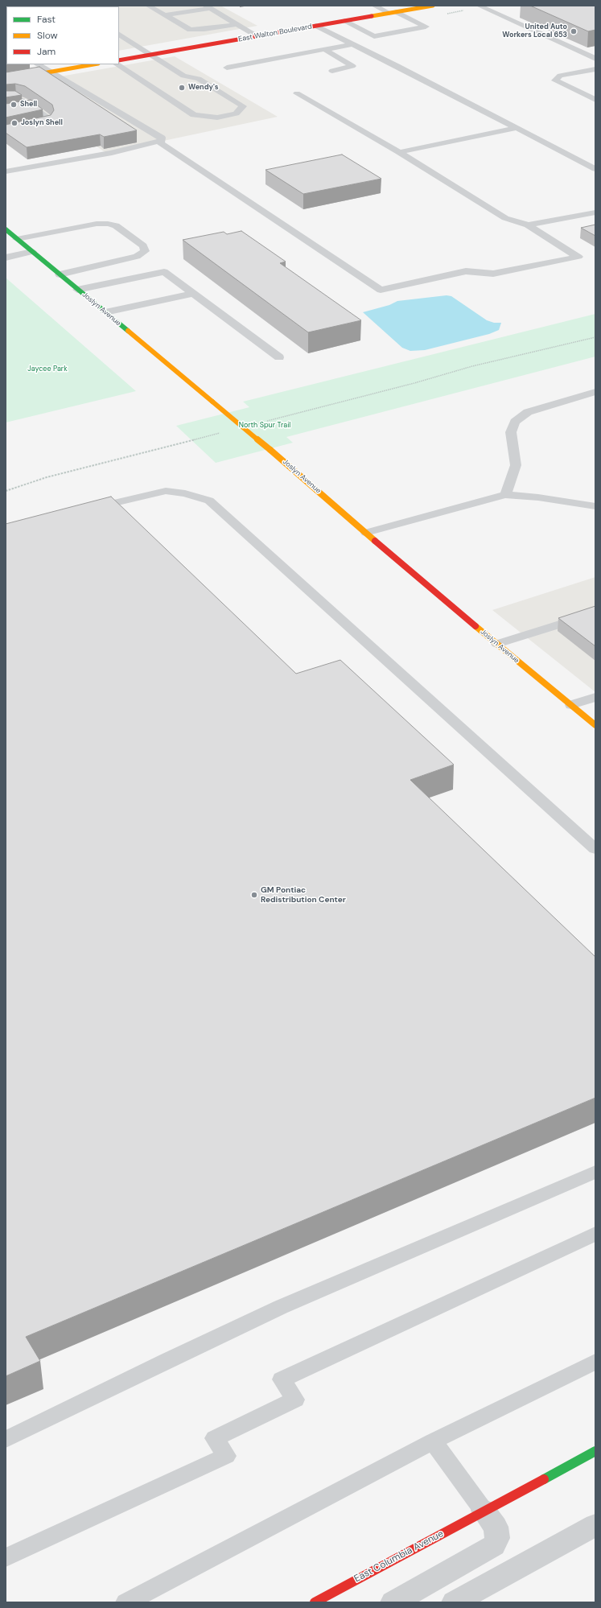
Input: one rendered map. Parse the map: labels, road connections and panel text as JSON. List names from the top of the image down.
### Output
{
  "streets": {
    "main road": ["East Walton Boulevard", "Joslyn Avenue", "East Columbia Avenue"]
  },
  "parks": ["Jaycee Park", "North Spur Trail"],
  "places": [
    "United Auto Workers Local 653",
    "Wendy's",
    "Shell",
    "Joslyn Shell",
    "GM Pontiac Redistribution Center"
  ],
  "legend": ["Fast", "Slow", "Jam"]
}
